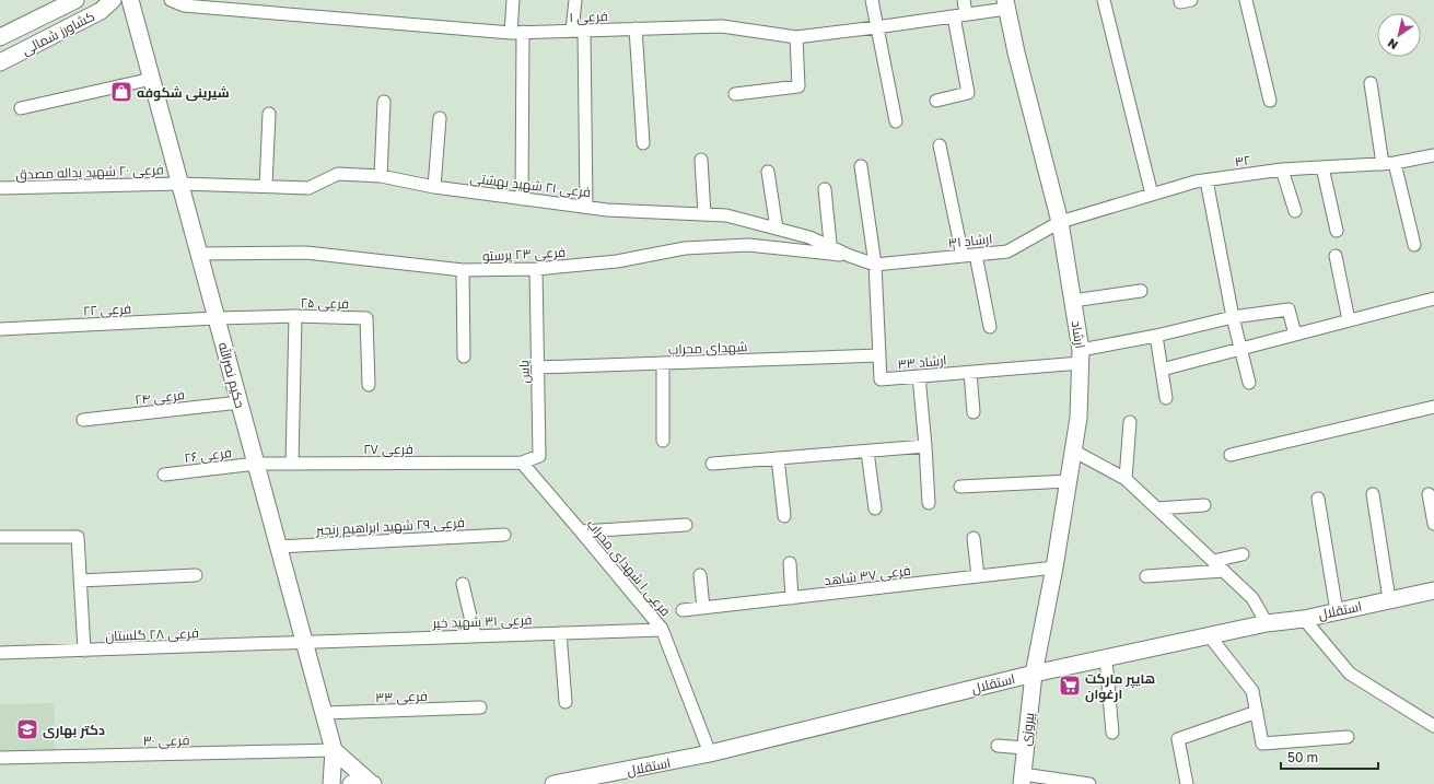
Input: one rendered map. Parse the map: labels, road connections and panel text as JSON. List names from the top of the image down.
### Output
{
  "streets": {
    "main road": [
      "کشاورز شمالی",
      "ارشاد",
      "حکیم نصرالله",
      "استقلال",
      "پیروزی"
    ],
    "street": [
      "فرعی ۱",
      "۳۲",
      "فرعی ۲۰ شهید یداله مصدق",
      "فرعی ۲۱ شهید بهشتی",
      "ارشاد ۳۱",
      "فرعی ۲۳ پرستو",
      "فرعی ۲۵",
      "فرعی ۲۲",
      "شهدای محراب",
      "ارشاد ۳۳",
      "یاس",
      "فرعی ۲۴",
      "فرعی ۲۷",
      "فرعی ۲۶",
      "فرعی ۲۹ شهید ابراهیم رنجبر",
      "فرعی ۱ شهدای محراب",
      "فرعی ۳۷ شاهد",
      "فرعی ۳۱ شهید خیر",
      "فرعی ۲۸ گلستان",
      "فرعی ۳۳",
      "فرعی ۳۰"
    ]
  },
  "crossings": [
    ["فرعی ۱", "ارشاد"],
    ["۳۲", "ارشاد ۳۱"],
    ["۳۲", "ارشاد"],
    ["فرعی ۲۰ شهید یداله مصدق", "فرعی ۲۱ شهید بهشتی"],
    ["فرعی ۲۰ شهید یداله مصدق", "حکیم نصرالله"],
    ["فرعی ۲۱ شهید بهشتی", "ارشاد ۳۱"],
    ["فرعی ۲۱ شهید بهشتی", "فرعی ۲۳ پرستو"],
    ["فرعی ۲۱ شهید بهشتی", "ارشاد ۳۳"],
    ["فرعی ۲۱ شهید بهشتی", "حکیم نصرالله"],
    ["ارشاد ۳۱", "ارشاد"],
    ["ارشاد ۳۱", "ارشاد ۳۳"],
    ["فرعی ۲۳ پرستو", "یاس"],
    ["فرعی ۲۳ پرستو", "حکیم نصرالله"],
    ["فرعی ۲۵", "فرعی ۲۲"],
    ["فرعی ۲۵", "حکیم نصرالله"],
    ["فرعی ۲۲", "حکیم نصرالله"],
    ["ارشاد", "ارشاد ۳۳"],
    ["ارشاد", "فرعی ۳۷ شاهد"],
    ["ارشاد", "استقلال"],
    ["ارشاد", "پیروزی"],
    ["شهدای محراب", "ارشاد ۳۳"],
    ["شهدای محراب", "یاس"],
    ["یاس", "فرعی ۲۷"],
    ["یاس", "فرعی ۱ شهدای محراب"],
    ["حکیم نصرالله", "فرعی ۲۴"],
    ["حکیم نصرالله", "فرعی ۲۷"],
    ["حکیم نصرالله", "فرعی ۲۶"],
    ["حکیم نصرالله", "فرعی ۲۹ شهید ابراهیم رنجبر"],
    ["حکیم نصرالله", "فرعی ۳۱ شهید خیر"],
    ["حکیم نصرالله", "فرعی ۲۸ گلستان"],
    ["حکیم نصرالله", "فرعی ۳۳"],
    ["حکیم نصرالله", "فرعی ۳۰"],
    ["فرعی ۲۷", "فرعی ۲۶"],
    ["فرعی ۲۷", "فرعی ۱ شهدای محراب"],
    ["فرعی ۱ شهدای محراب", "استقلال"],
    ["فرعی ۱ شهدای محراب", "فرعی ۳۱ شهید خیر"],
    ["استقلال", "پیروزی"],
    ["فرعی ۳۱ شهید خیر", "فرعی ۲۸ گلستان"]
  ],
  "places": {
    "shop": ["شیرینی شکوفه"],
    "supermarket": ["هایپر مارکت ارغوان"],
    "school or university": ["دکتر بهاری"]
  },
  "scale_bar": "50 m",
  "north": "bottom left"
}
